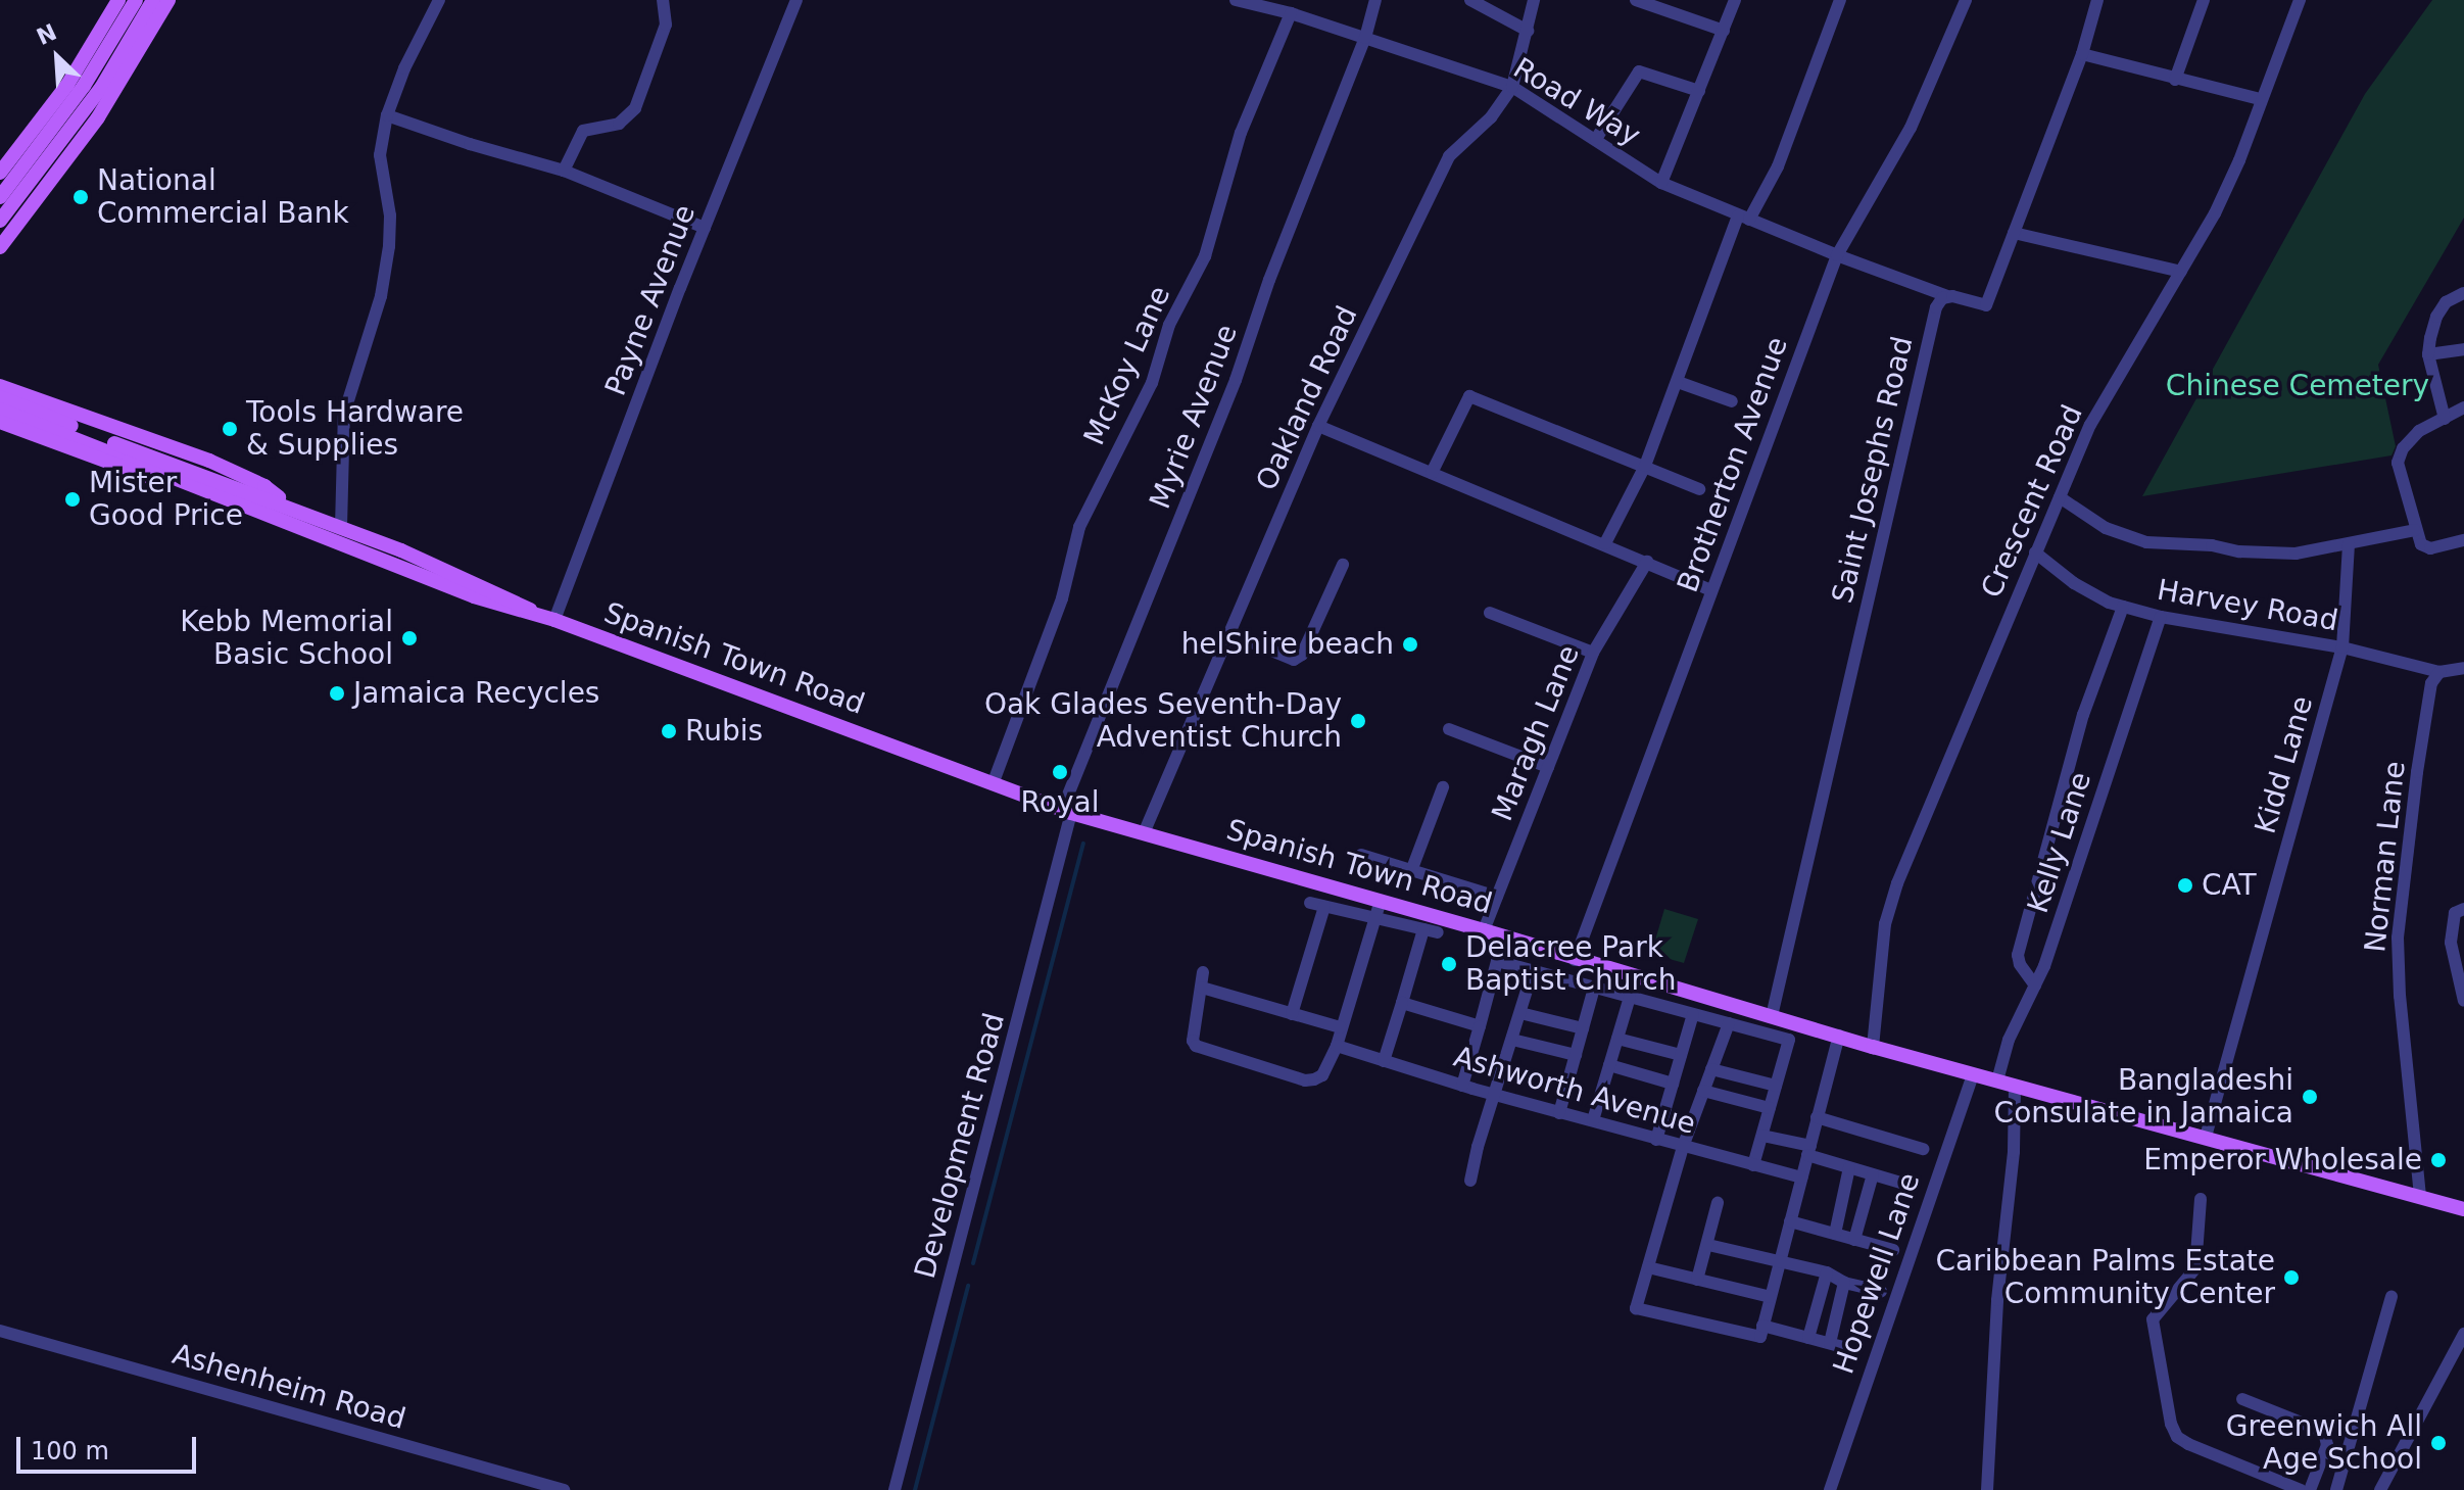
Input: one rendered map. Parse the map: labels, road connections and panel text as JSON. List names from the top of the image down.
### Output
{
  "streets": {
    "main road": ["Spanish Town Road"],
    "street": [
      "Road Way",
      "Payne Avenue",
      "McKoy Lane",
      "Oakland Road",
      "Myrie Avenue",
      "Brotherton Avenue",
      "Saint Josephs Road",
      "Crescent Road",
      "Harvey Road",
      "Maragh Lane",
      "Kidd Lane",
      "Kelly Lane",
      "Norman Lane",
      "Ashworth Avenue",
      "Development Road",
      "Hopewell Lane",
      "Ashenheim Road"
    ]
  },
  "crossings": [
    ["Road Way", "McKoy Lane"],
    ["Road Way", "Oakland Road"],
    ["Road Way", "Myrie Avenue"],
    ["Road Way", "Brotherton Avenue"],
    ["Road Way", "Saint Josephs Road"],
    ["Payne Avenue", "Spanish Town Road"],
    ["McKoy Lane", "Spanish Town Road"],
    ["Oakland Road", "Spanish Town Road"],
    ["Myrie Avenue", "Spanish Town Road"],
    ["Myrie Avenue", "Development Road"],
    ["Brotherton Avenue", "Spanish Town Road"],
    ["Saint Josephs Road", "Spanish Town Road"],
    ["Crescent Road", "Harvey Road"],
    ["Crescent Road", "Spanish Town Road"],
    ["Harvey Road", "Kidd Lane"],
    ["Harvey Road", "Kelly Lane"],
    ["Harvey Road", "Norman Lane"],
    ["Spanish Town Road", "Maragh Lane"],
    ["Spanish Town Road", "Kidd Lane"],
    ["Spanish Town Road", "Kelly Lane"],
    ["Spanish Town Road", "Norman Lane"],
    ["Spanish Town Road", "Development Road"],
    ["Spanish Town Road", "Hopewell Lane"]
  ],
  "parks": ["Chinese Cemetery"],
  "places": [
    "National Commercial Bank",
    "Tools Hardware & Supplies",
    "Mister Good Price",
    "Kebb Memorial Basic School",
    "helShire beach",
    "Jamaica Recycles",
    "Oak Glades Seventh-Day Adventist Church",
    "Rubis",
    "Royal",
    "CAT",
    "Delacree Park Baptist Church",
    "Bangladeshi Consulate in Jamaica",
    "Emperor Wholesale",
    "Caribbean Palms Estate Community Center",
    "Greenwich All Age School"
  ],
  "scale_bar": "100 m",
  "north": "top left"
}
